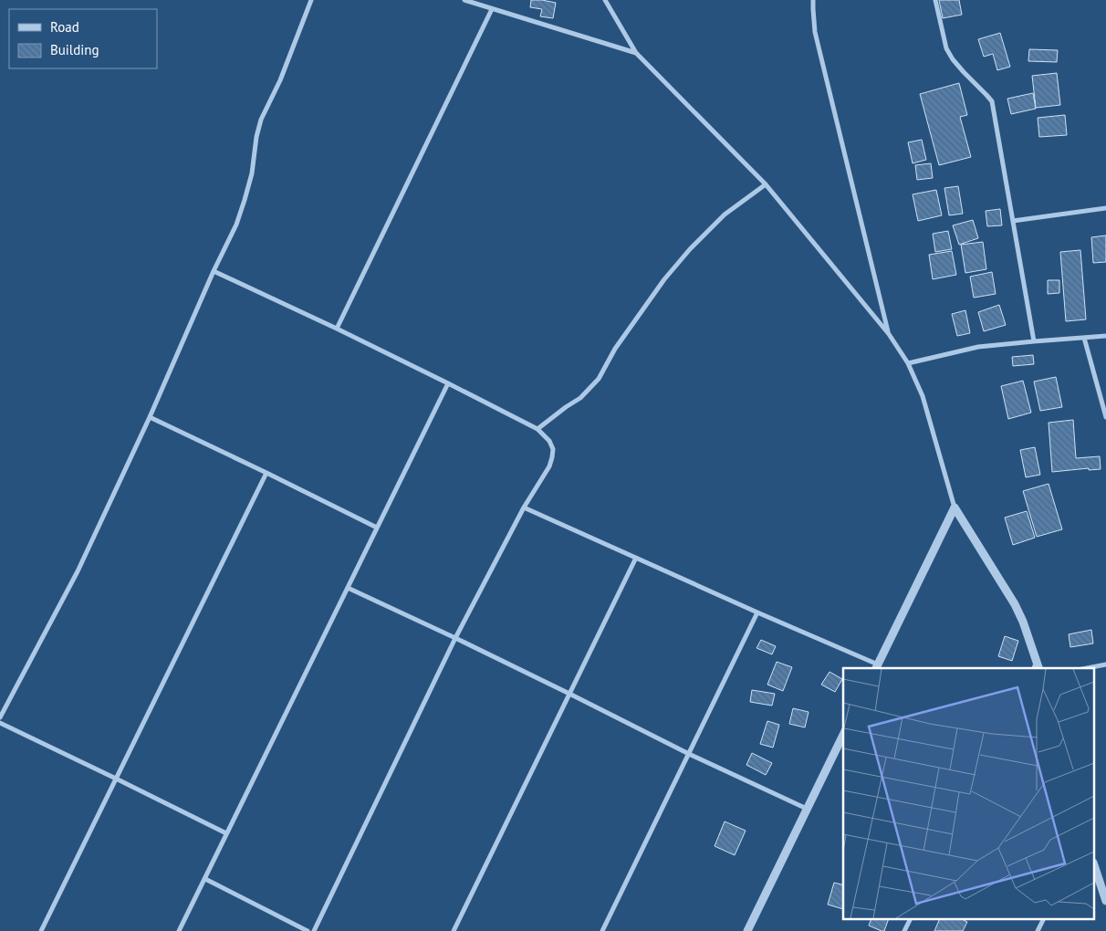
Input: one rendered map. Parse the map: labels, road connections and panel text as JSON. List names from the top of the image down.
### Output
{
  "legend": ["Road", "Building"]
}
